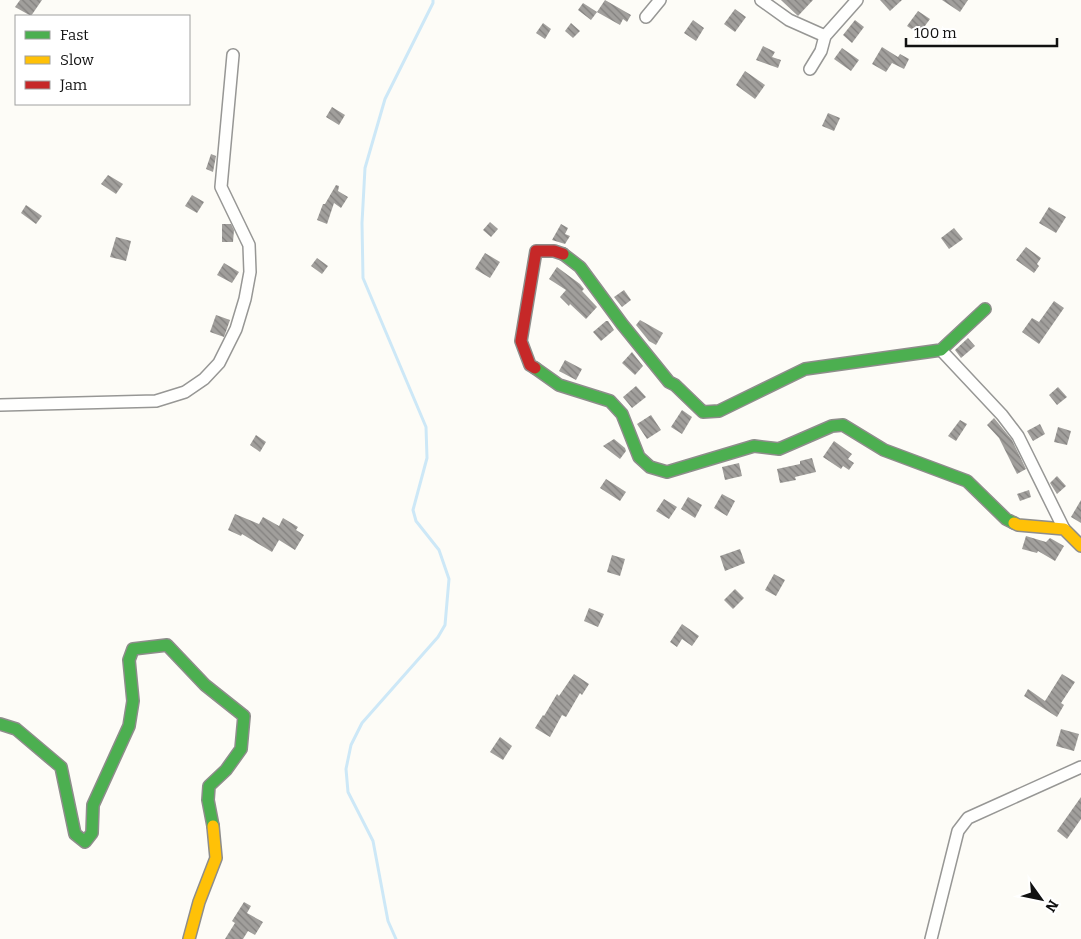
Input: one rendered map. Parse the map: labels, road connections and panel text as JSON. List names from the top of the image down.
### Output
{
  "legend": ["Fast", "Slow", "Jam"],
  "scale_bar": "100 m",
  "north": "bottom right"
}
